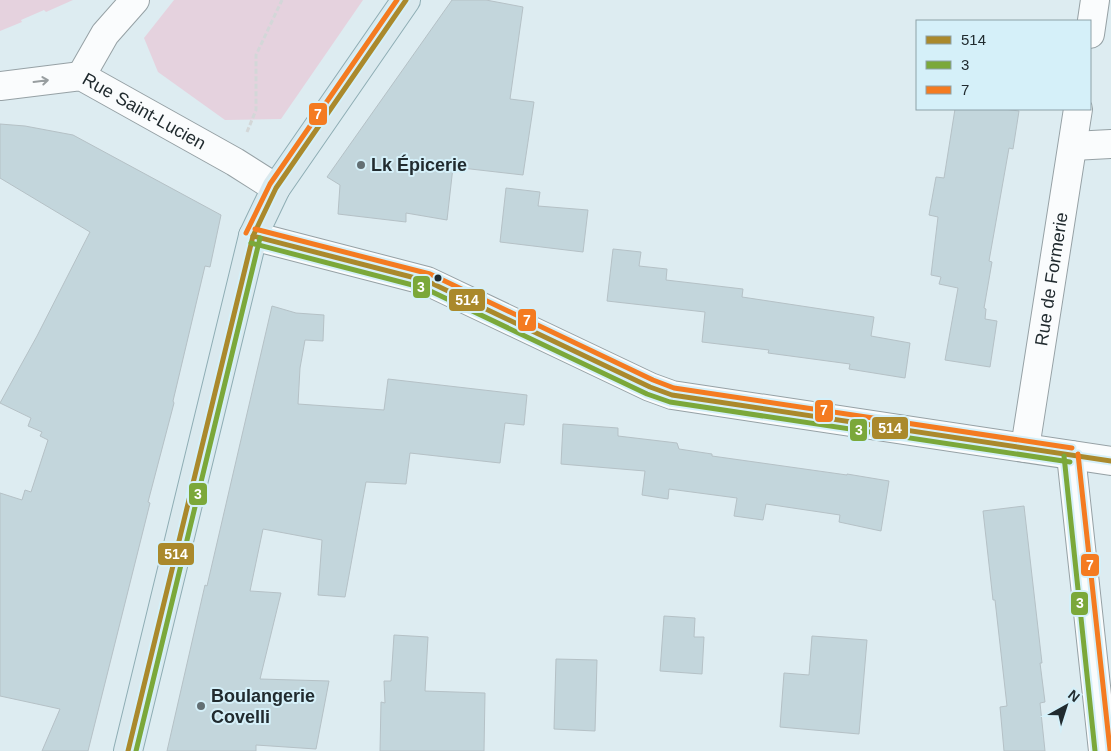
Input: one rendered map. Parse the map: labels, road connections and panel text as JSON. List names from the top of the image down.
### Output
{
  "streets": {
    "street": ["Rue Saint-Lucien", "Rue de Formerie"]
  },
  "places": ["Lk Épicerie", "Boulangerie Covelli"],
  "lines": ["transit line 514", "transit line 7", "transit line 3"],
  "legend": ["514", "3", "7"],
  "north": "top right"
}
